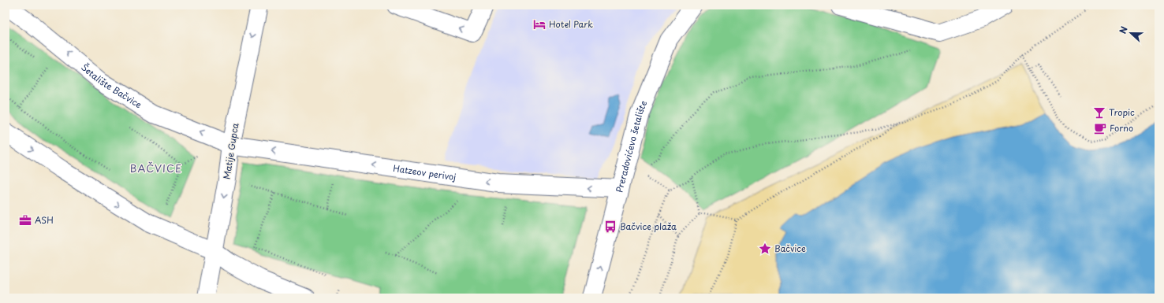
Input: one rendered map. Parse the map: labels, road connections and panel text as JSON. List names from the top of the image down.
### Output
{
  "streets": {
    "street": [
      "Šetalište Bačvice",
      "Preradovićevo šetalište",
      "Matije Gupca",
      "Hatzeov perivoj"
    ]
  },
  "crossings": [
    ["Šetalište Bačvice", "Matije Gupca"],
    ["Šetalište Bačvice", "Hatzeov perivoj"],
    ["Preradovićevo šetalište", "Hatzeov perivoj"],
    ["Matije Gupca", "Hatzeov perivoj"]
  ],
  "one_way": ["Preradovićevo šetalište", "Matije Gupca", "Hatzeov perivoj"],
  "districts": ["BAČVICE"],
  "places": {
    "hotel": ["Hotel Park"],
    "bar": ["Tropic"],
    "cafe": ["Forno"],
    "office": ["ASH"],
    "bus stop": ["Bačvice plaža"],
    "place": ["Bačvice"]
  },
  "north": "left"
}
